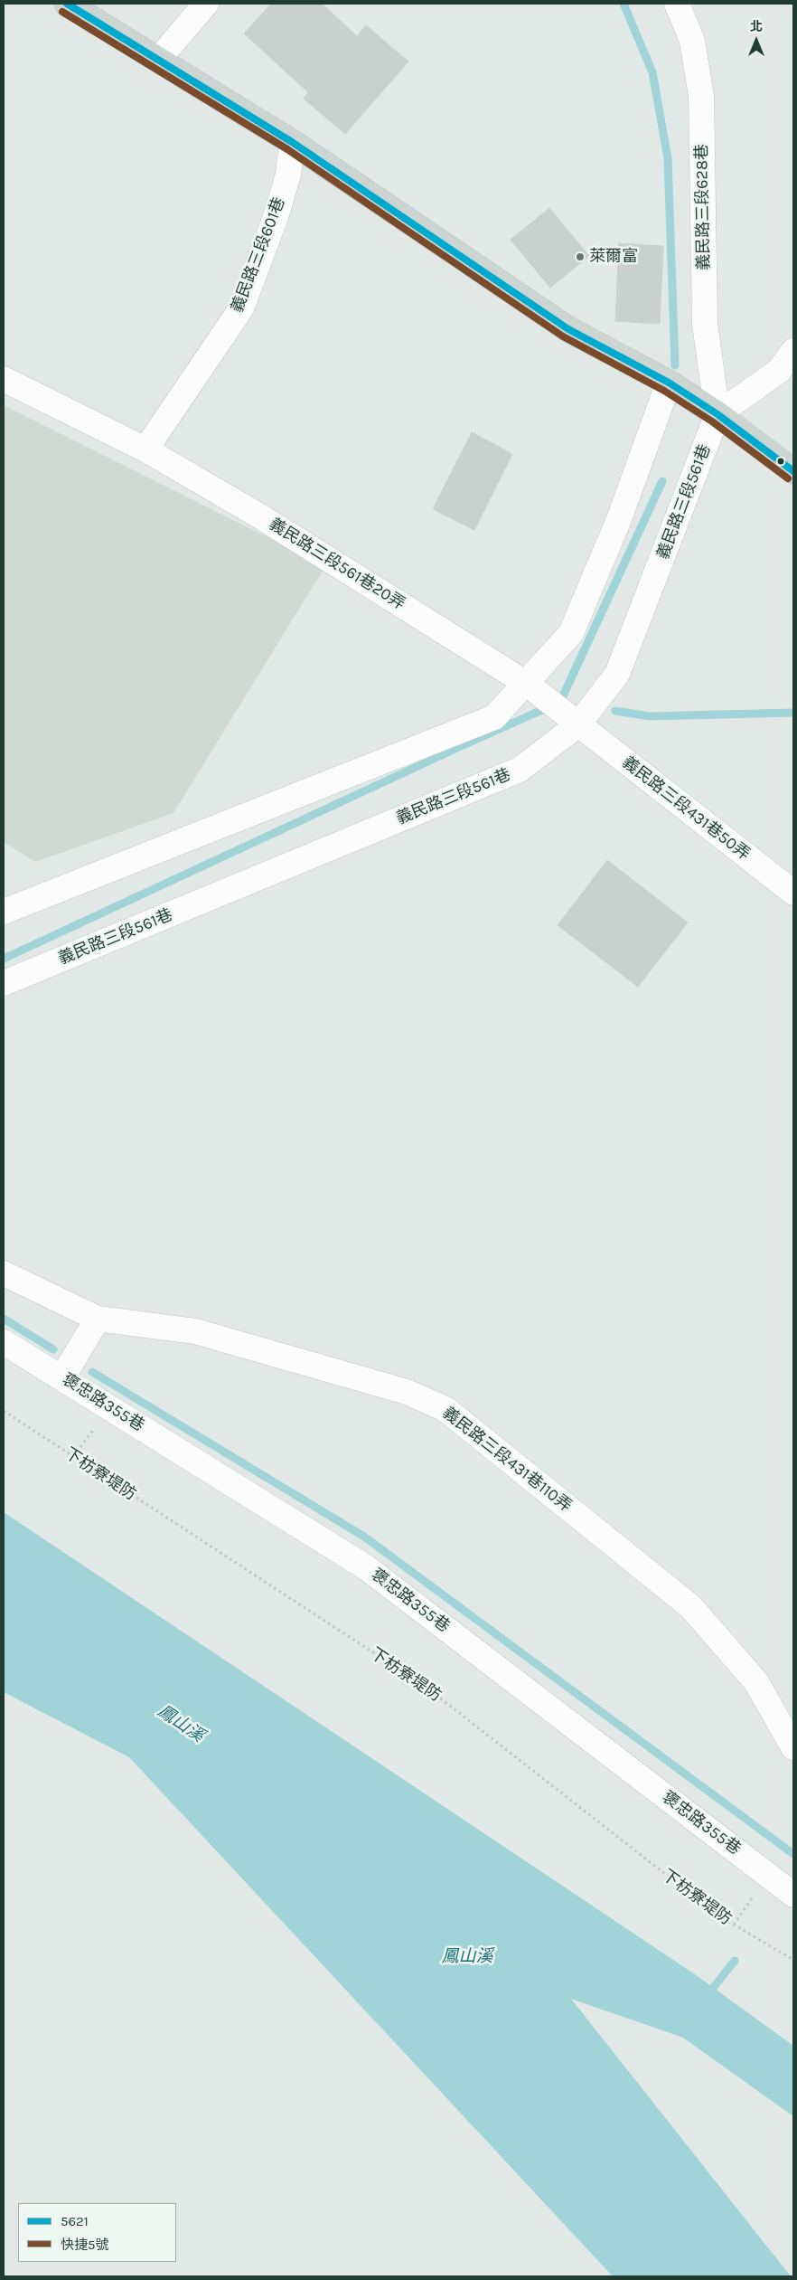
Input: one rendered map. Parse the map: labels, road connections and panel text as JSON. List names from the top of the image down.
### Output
{
  "streets": {
    "lane": [
      "義民路三段628巷",
      "義民路三段601巷",
      "義民路三段561巷",
      "義民路三段561巷20弄",
      "義民路三段431巷50弄",
      "褒忠路355巷",
      "義民路三段431巷110弄"
    ],
    "path": ["下枋寮堤防"]
  },
  "crossings": [
    ["義民路三段628巷", "義民路三段561巷"],
    ["義民路三段601巷", "義民路三段561巷20弄"],
    ["義民路三段561巷", "義民路三段561巷20弄"],
    ["義民路三段561巷", "義民路三段431巷50弄"],
    ["義民路三段561巷20弄", "義民路三段431巷50弄"]
  ],
  "water": ["鳳山溪"],
  "places": ["萊爾富"],
  "lines": ["transit line 5621", "transit line 快捷5號"],
  "legend": ["5621", "快捷5號"],
  "north": "top"
}
